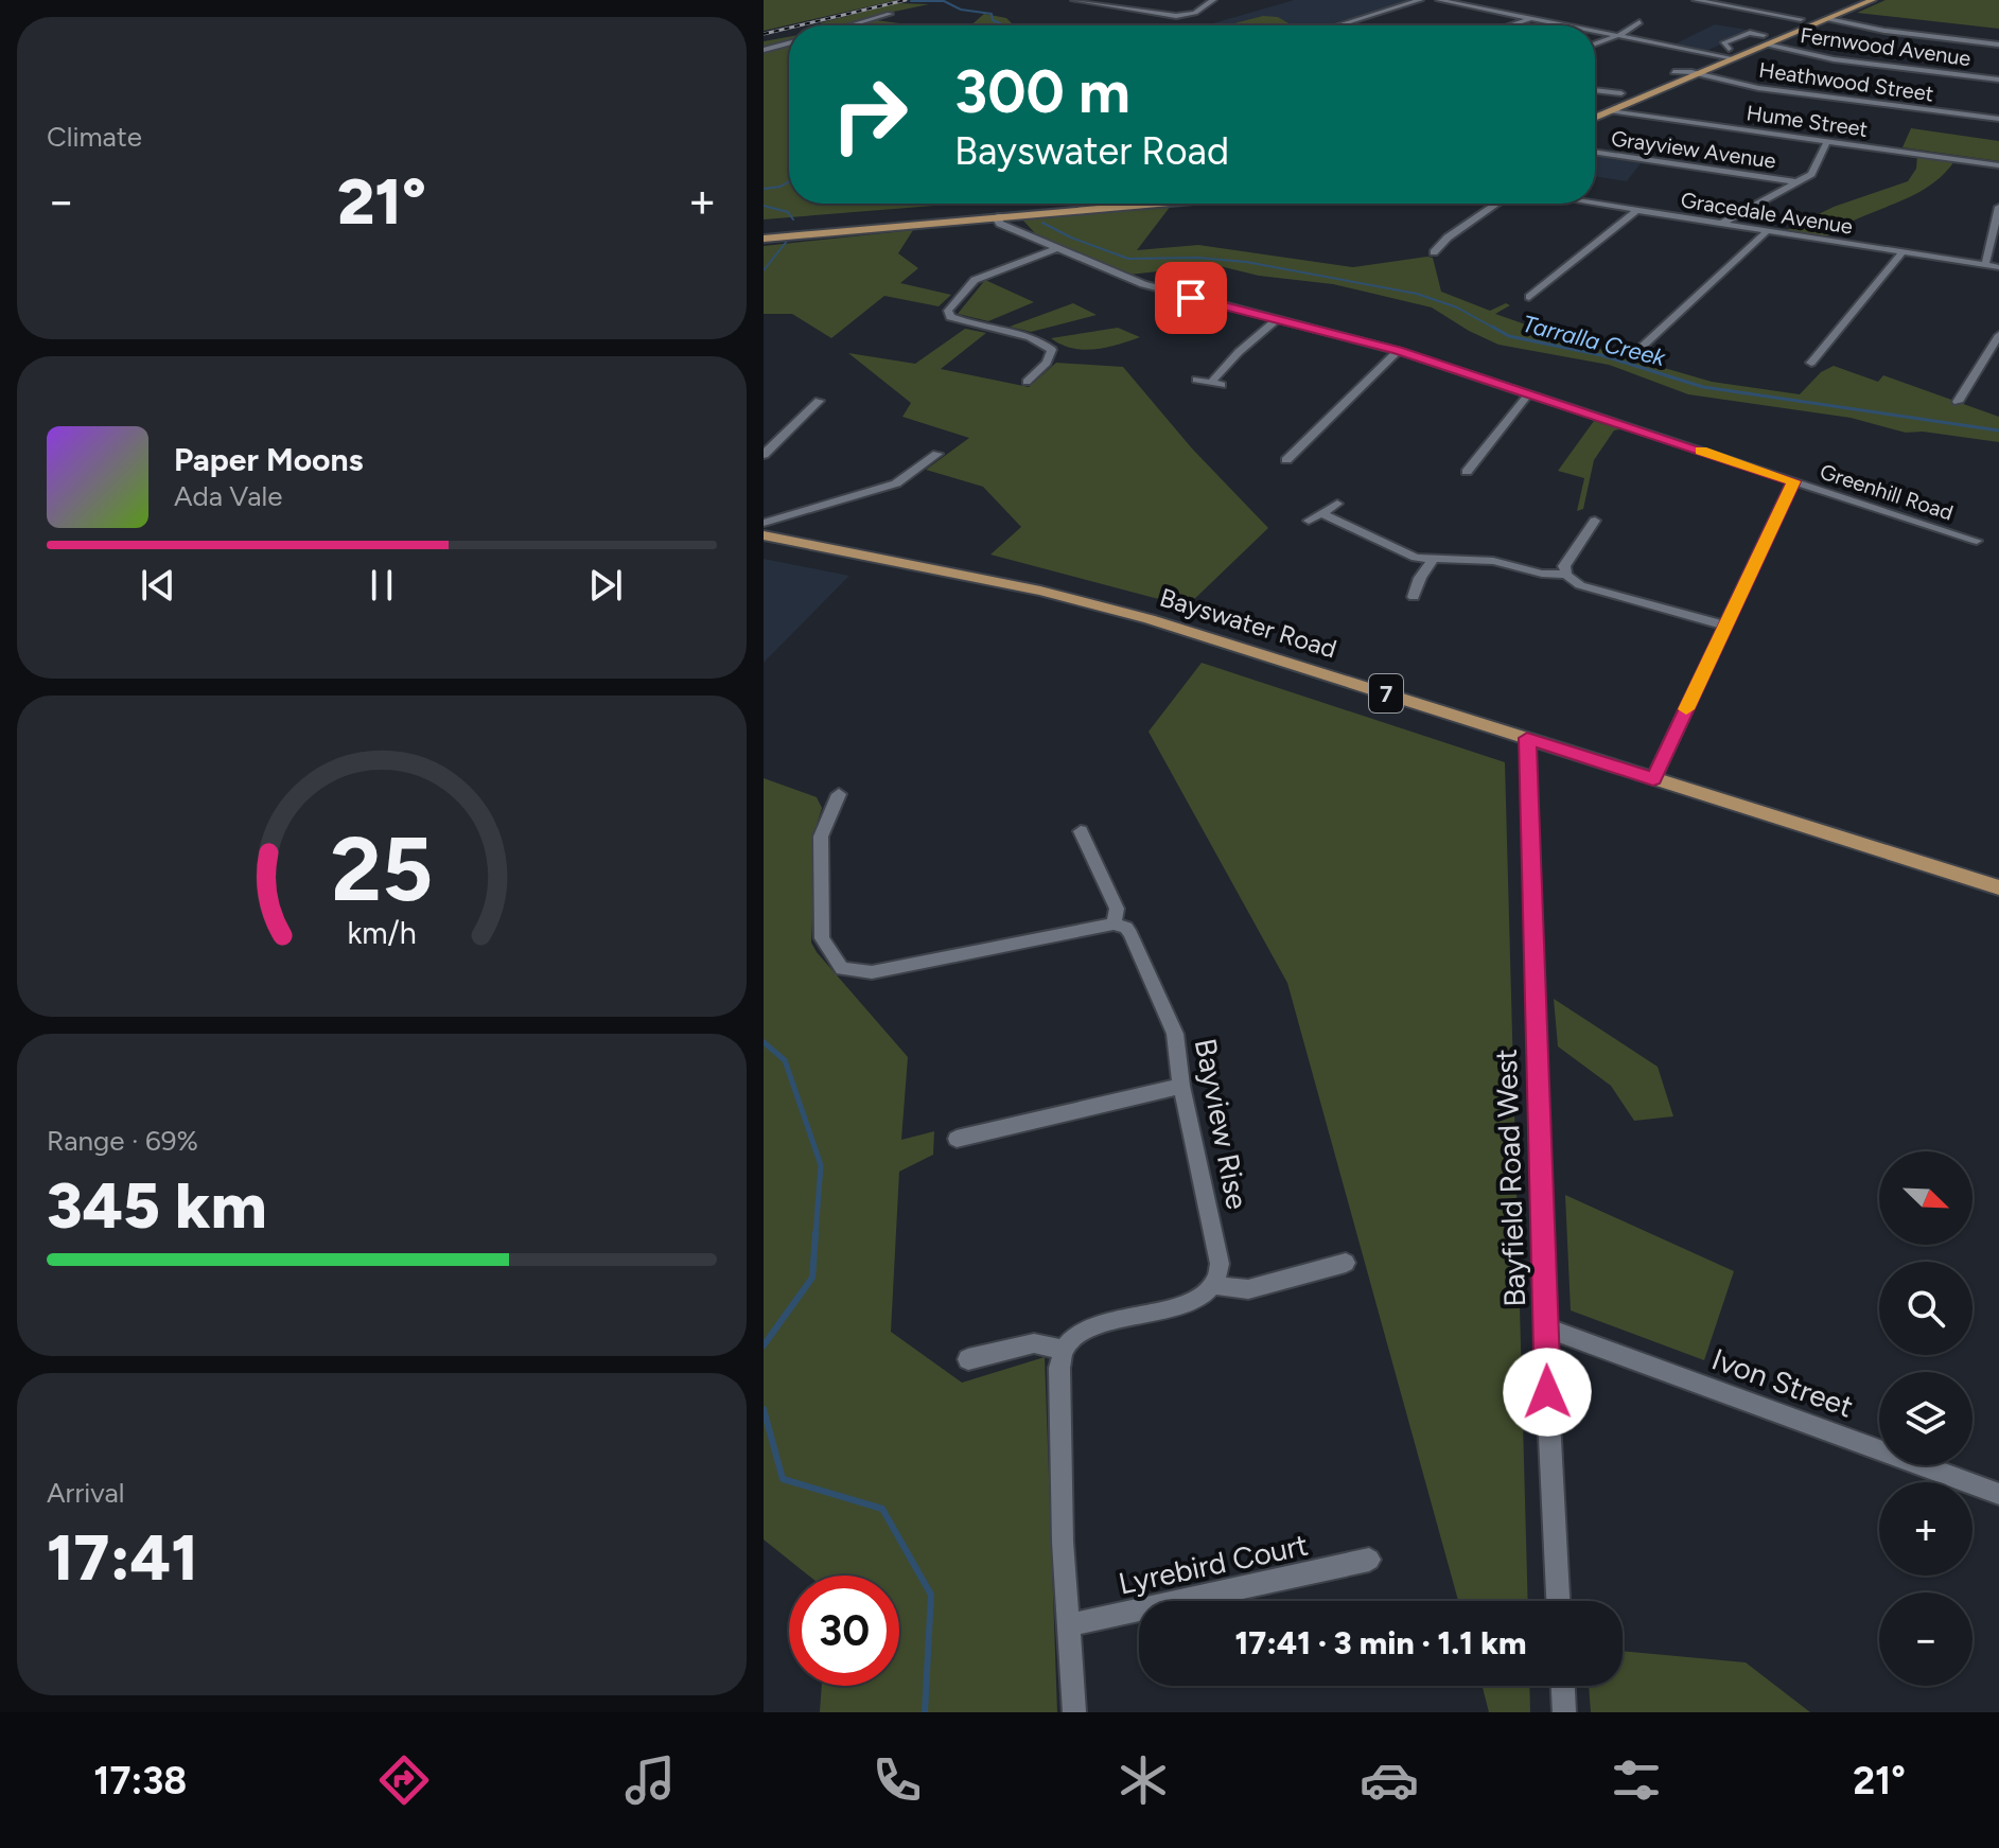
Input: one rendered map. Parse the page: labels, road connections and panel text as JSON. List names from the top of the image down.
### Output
{
  "streets": {
    "main road": ["Bayswater Road", "7"],
    "street": [
      "Fernwood Avenue",
      "Heathwood Street",
      "Hume Street",
      "Grayview Avenue",
      "Gracedale Avenue",
      "Greenhill Road",
      "Bayview Rise",
      "Bayfield Road West",
      "Ivon Street",
      "Lyrebird Court"
    ]
  },
  "crossings": [
    ["Bayswater Road", "Bayfield Road West"],
    ["Bayfield Road West", "Ivon Street"]
  ],
  "water": ["Tarralla Creek"],
  "north": "bottom right",
  "page": {
    "tile": [
      "Climate",
      ["Range · 69%", "345 km"],
      ["Arrival", "17:41"]
    ],
    "turn": ["300 m", "Bayswater Road"],
    "heat": ["−", "21°", "+"],
    "song": ["Paper Moons", "Ada Vale"],
    "map_buttons": ["+", "−"],
    "limit": "30",
    "trip": "17:41 · 3 min · 1.1 km",
    "tabs": ["17:38", "21°"],
    "gauge": ["25", "km/h"]
  }
}
